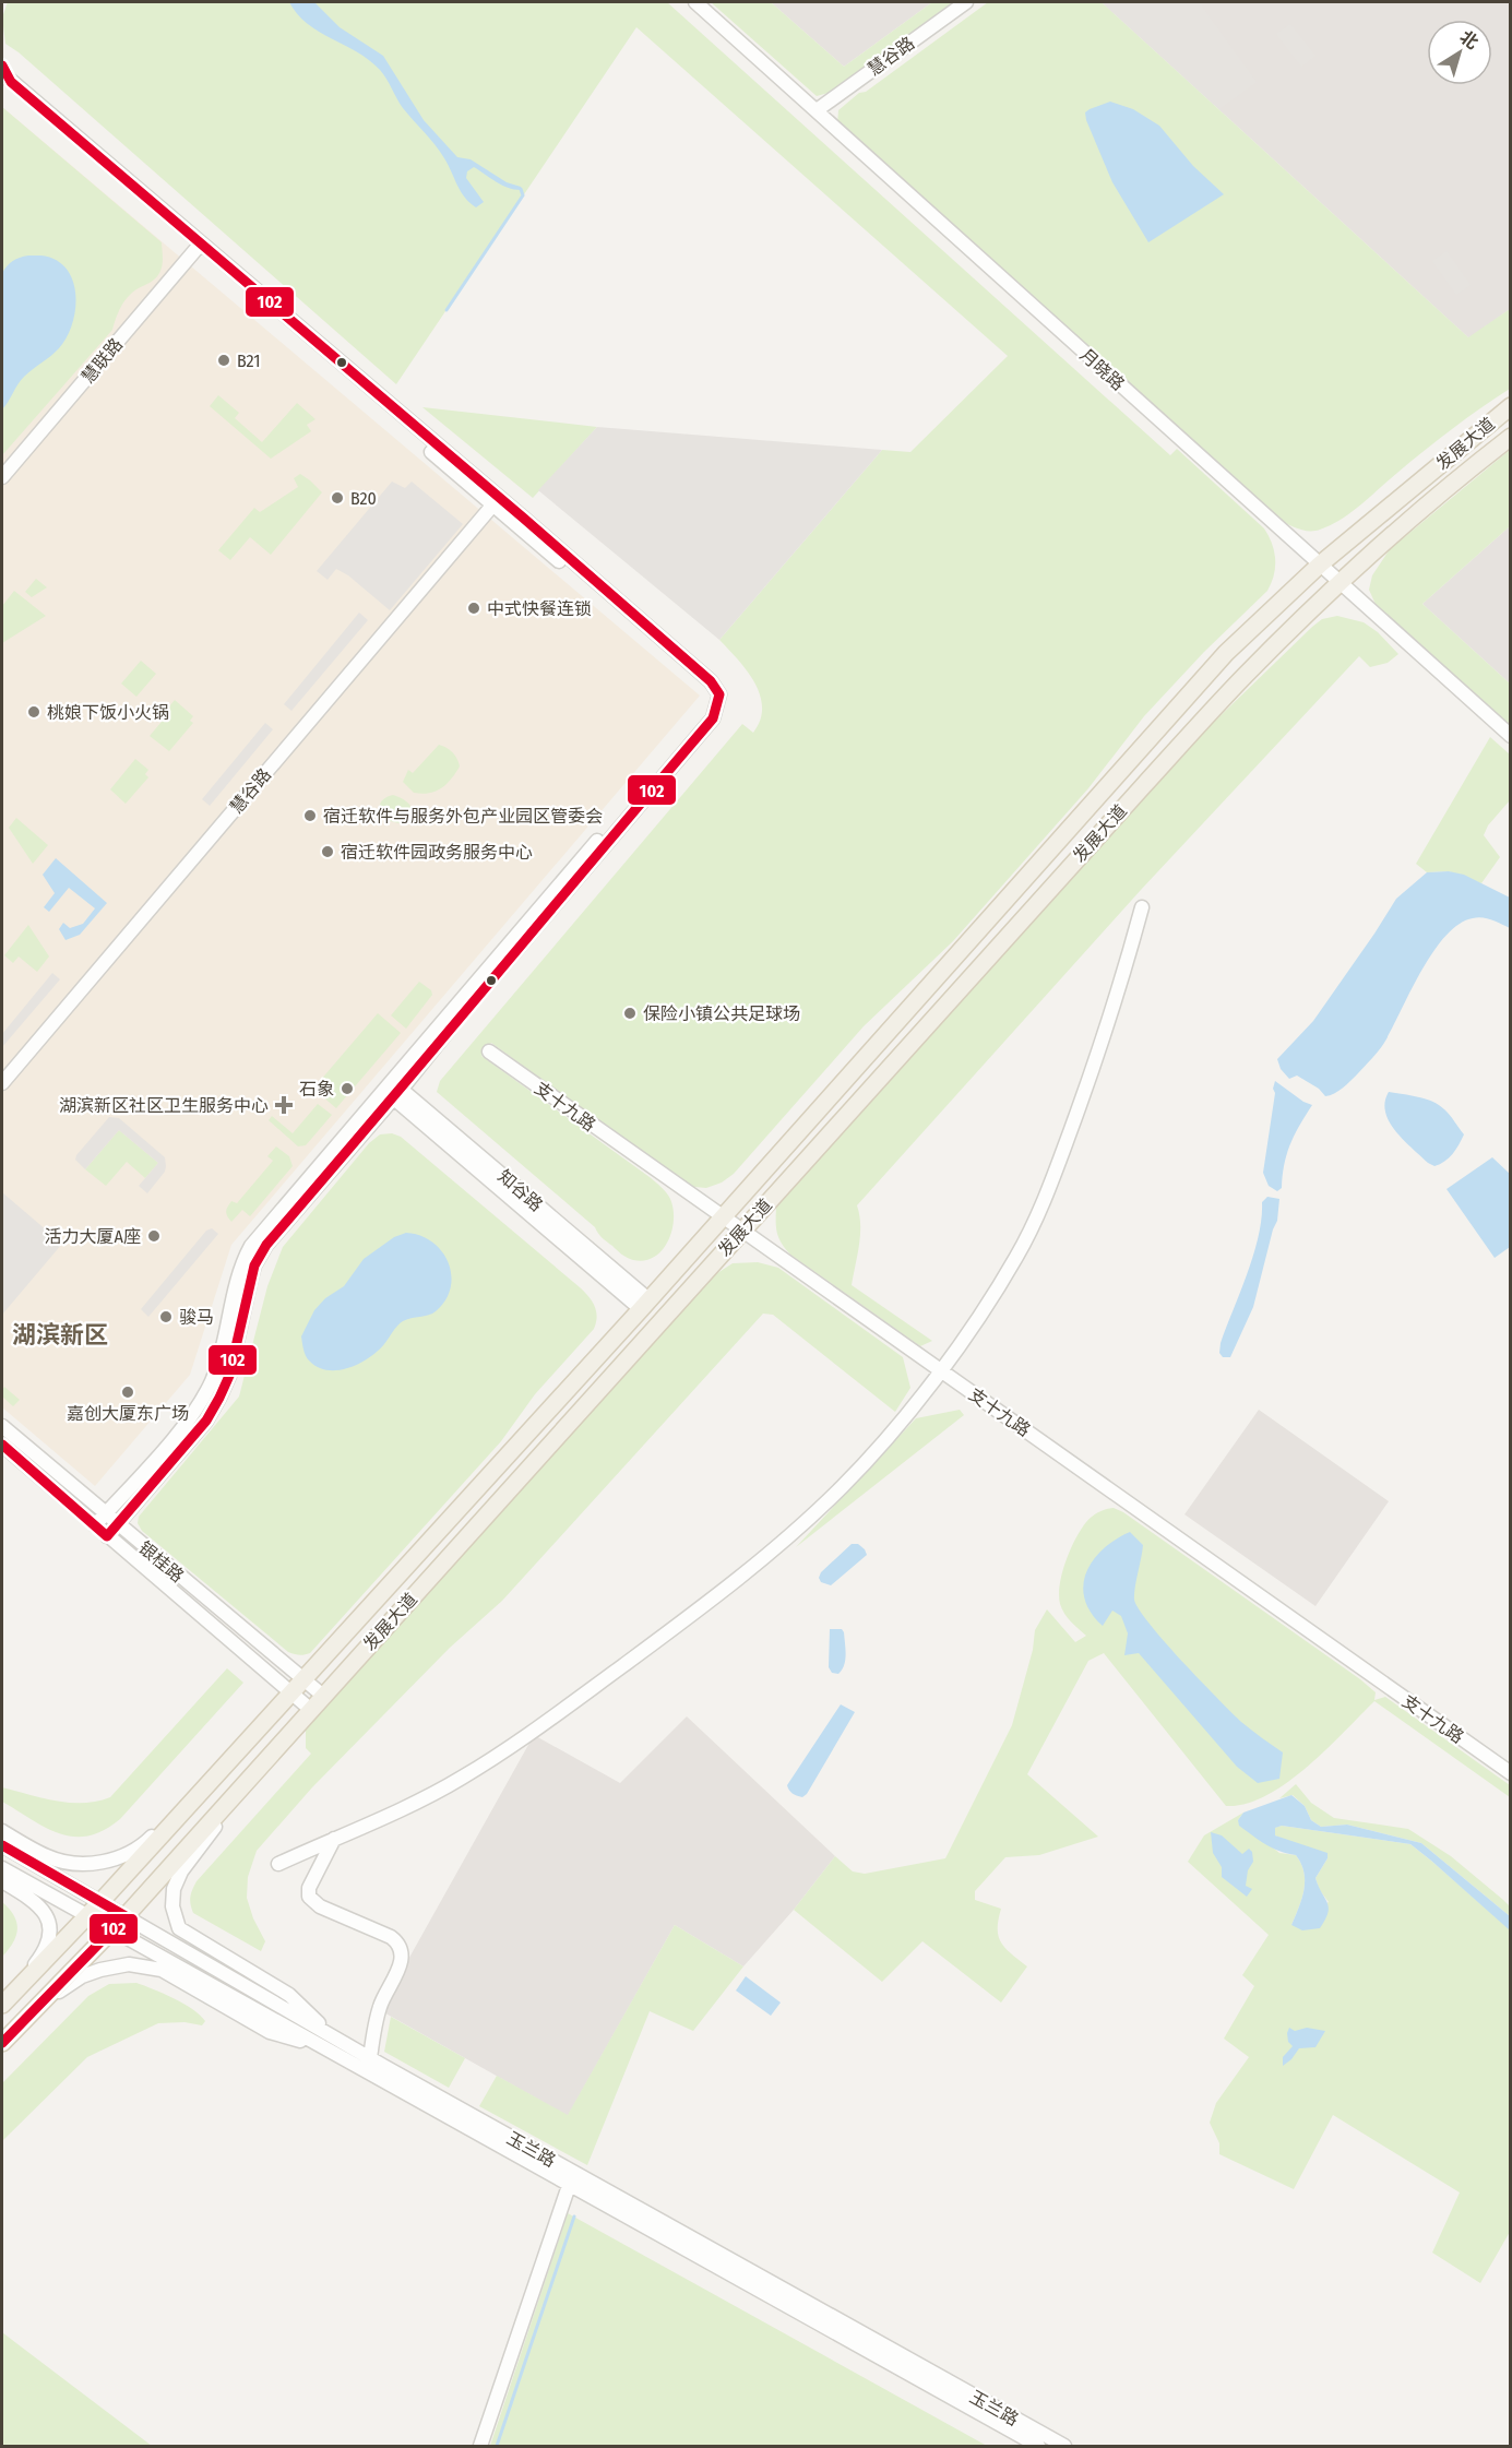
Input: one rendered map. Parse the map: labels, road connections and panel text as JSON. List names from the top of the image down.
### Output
{
  "streets": {
    "main road": ["发展大道"],
    "street": [
      "慧谷路",
      "慧联路",
      "月晓路",
      "支十九路",
      "知谷路",
      "银桂路",
      "玉兰路"
    ]
  },
  "crossings": [
    ["慧谷路", "月晓路"],
    ["月晓路", "发展大道"],
    ["发展大道", "支十九路"],
    ["发展大道", "知谷路"],
    ["发展大道", "银桂路"],
    ["发展大道", "玉兰路"]
  ],
  "districts": ["湖滨新区"],
  "places": {
    "other": [
      "B21",
      "B20",
      "中式快餐连锁",
      "桃娘下饭小火锅",
      "宿迁软件与服务外包产业园区管委会",
      "宿迁软件园政务服务中心",
      "保险小镇公共足球场",
      "石象",
      "活力大厦A座",
      "骏马",
      "嘉创大厦东广场"
    ],
    "health": ["湖滨新区社区卫生服务中心"]
  },
  "lines": ["transit line 102"],
  "north": "top right"
}
